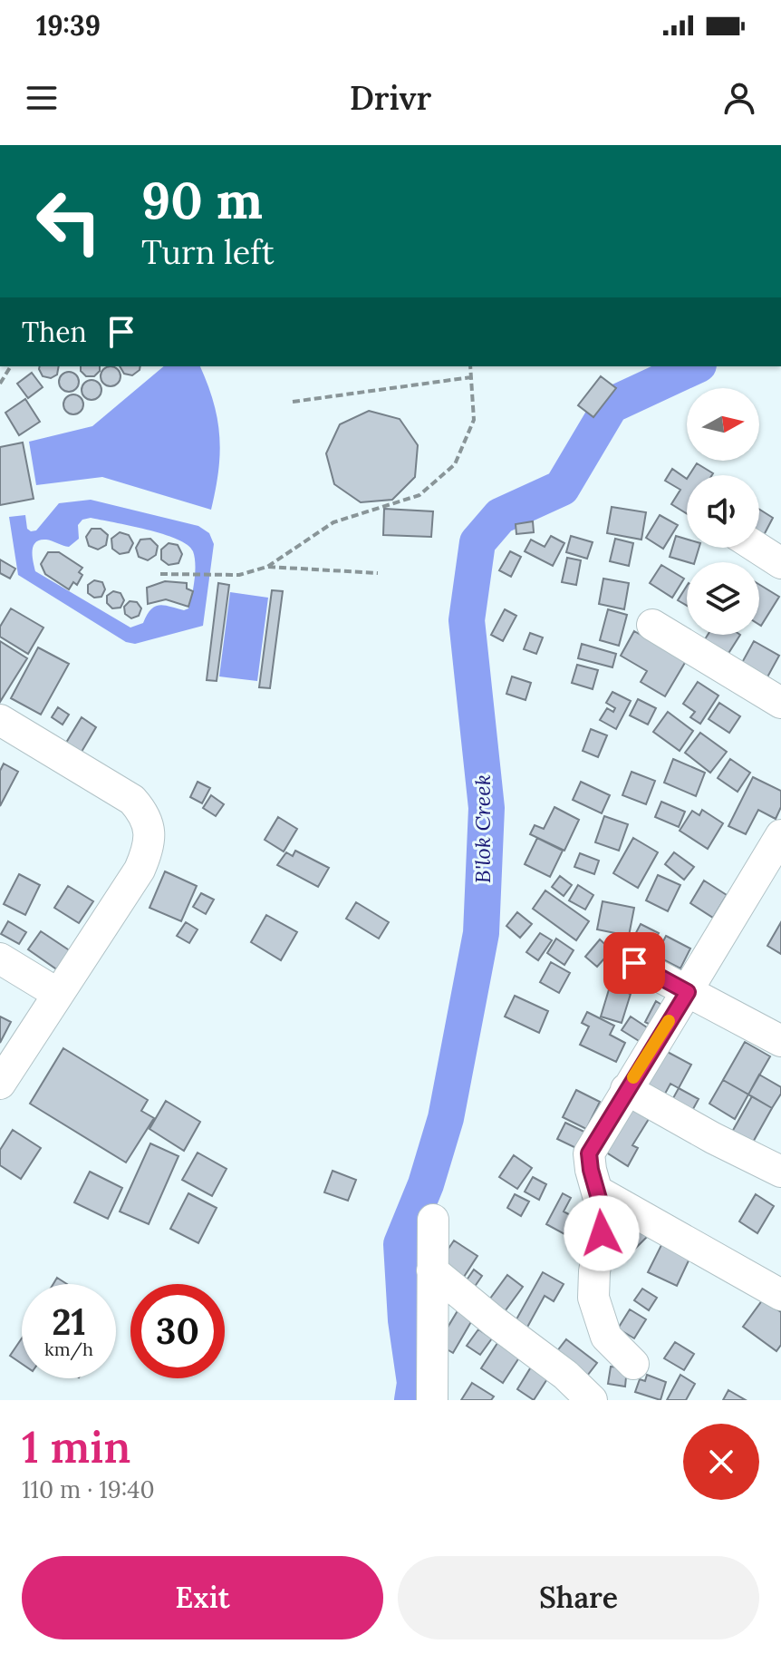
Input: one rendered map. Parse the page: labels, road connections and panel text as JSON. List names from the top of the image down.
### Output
{
  "water": ["B'lok Creek"],
  "north": "right",
  "page": {
    "status": "19:39",
    "header": "Drivr",
    "turn": ["90 m", "Turn left"],
    "then": "Then",
    "speed": "21 km/h",
    "limit": "30",
    "heading": ["1 min", "110 m · 19:40"],
    "buttons": ["Exit", "Share"]
  }
}
